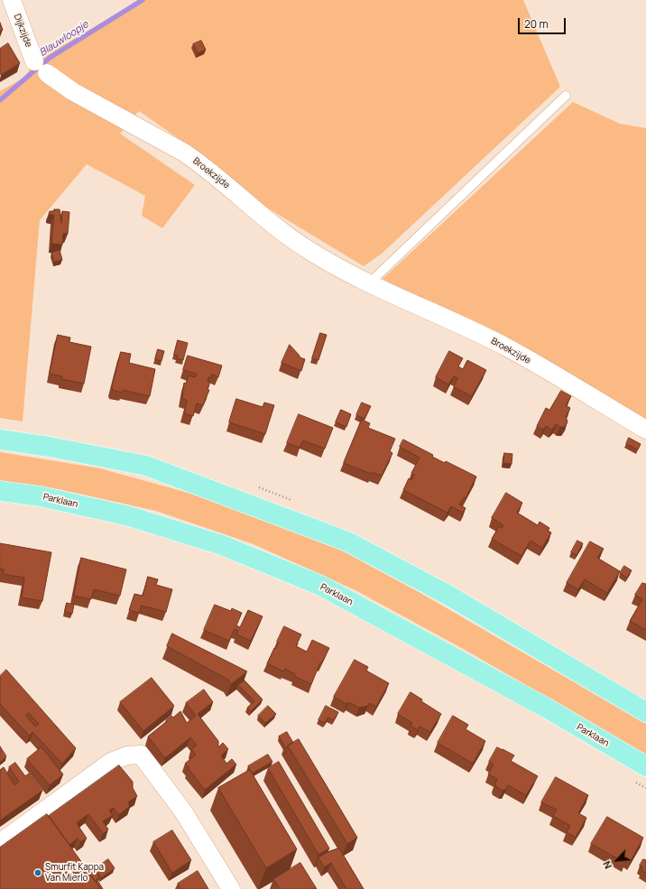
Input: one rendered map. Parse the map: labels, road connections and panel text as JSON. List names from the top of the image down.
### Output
{
  "streets": {
    "main road": ["Parklaan"],
    "street": ["Dijkzijde", "Broekzijde"]
  },
  "crossings": [
    ["Dijkzijde", "Broekzijde"]
  ],
  "water": ["Blauwloopje"],
  "places": ["Smurfit Kappa Van Mierlo"],
  "scale_bar": "20 m",
  "north": "bottom left"
}
